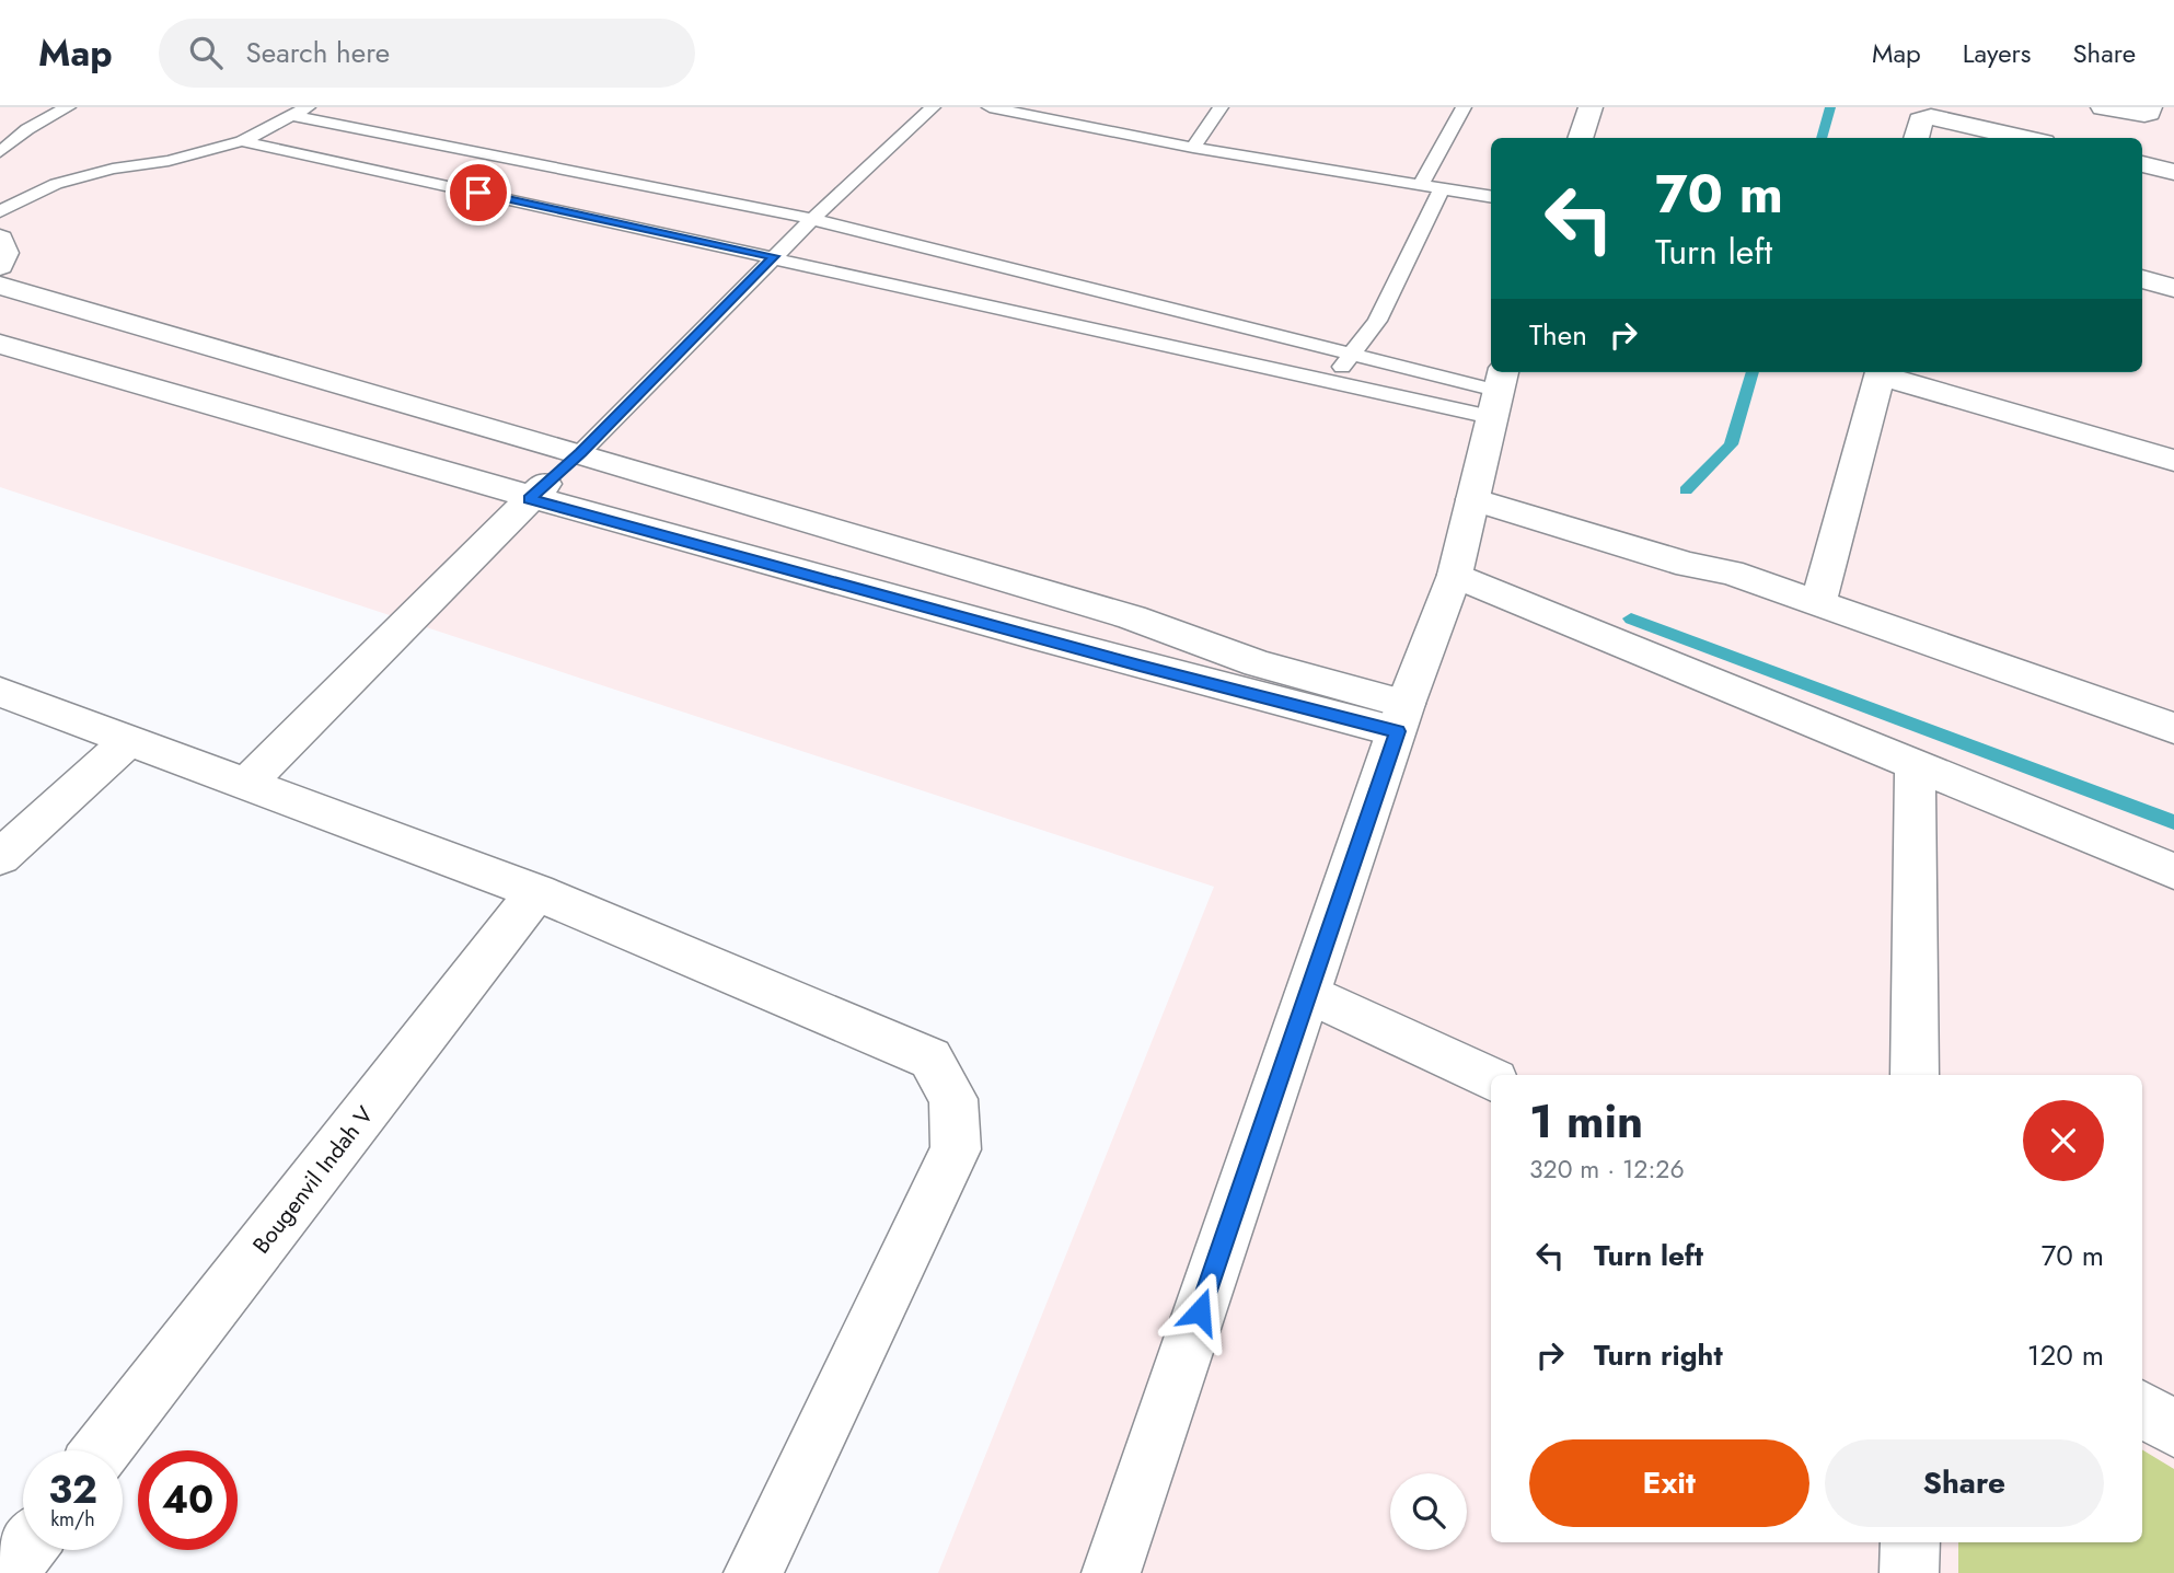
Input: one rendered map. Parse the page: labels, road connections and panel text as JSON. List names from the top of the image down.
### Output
{
  "streets": {
    "street": ["Bougenvil Indah V"]
  },
  "page": {
    "header": "Map",
    "search": "Search here",
    "nav": ["Map", "Layers", "Share"],
    "turn": ["70 m", "Turn left"],
    "then": "Then",
    "heading": ["1 min", "320 m · 12:26"],
    "list": [
      {
        "name": "Turn left",
        "value": "70 m"
      },
      {
        "name": "Turn right",
        "value": "120 m"
      }
    ],
    "buttons": ["Exit", "Share"],
    "speed": "32 km/h",
    "limit": "40"
  }
}
